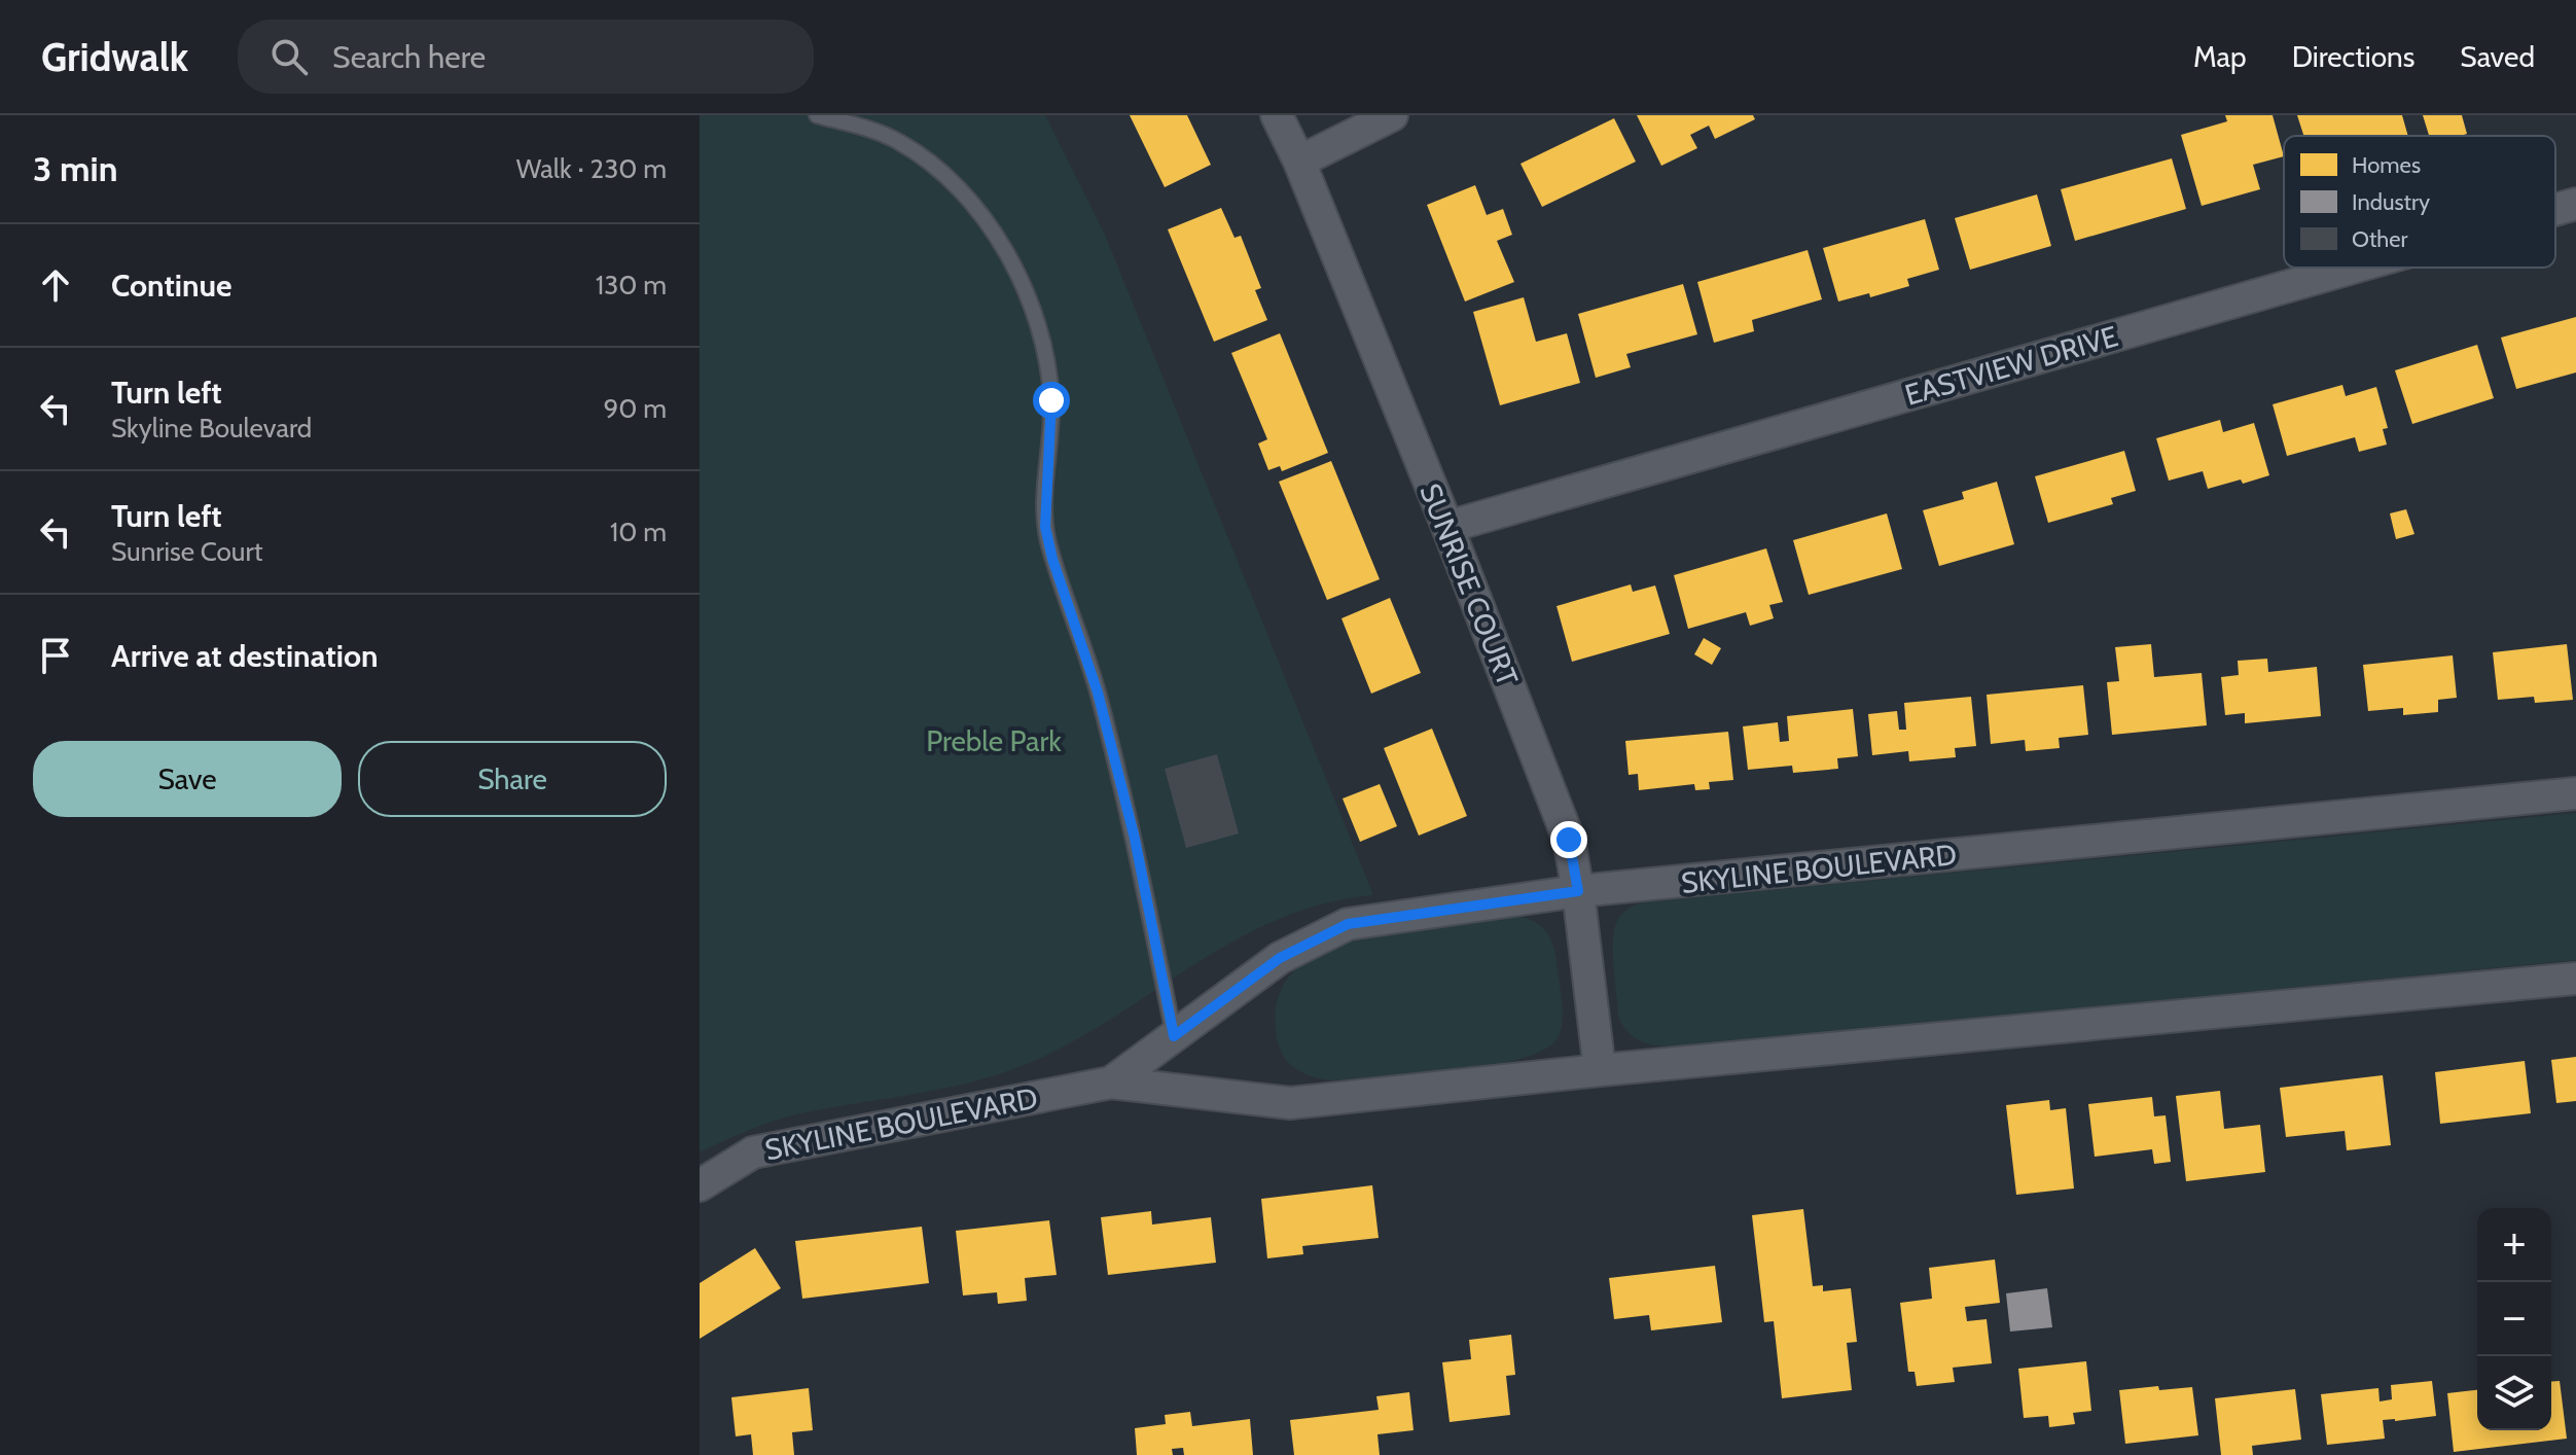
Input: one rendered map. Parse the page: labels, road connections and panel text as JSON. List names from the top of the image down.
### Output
{
  "streets": {
    "street": ["EASTVIEW DRIVE", "SUNRISE COURT", "SKYLINE BOULEVARD"]
  },
  "crossings": [
    ["EASTVIEW DRIVE", "SUNRISE COURT"],
    ["SUNRISE COURT", "SKYLINE BOULEVARD"]
  ],
  "parks": ["Preble Park"],
  "legend": ["Homes", "Industry", "Other"],
  "page": {
    "header": "Gridwalk",
    "search": "Search here",
    "nav": ["Map", "Directions", "Saved"],
    "heading": ["3 min", "Walk · 230 m"],
    "list": [
      ["Continue", "130 m"],
      ["Turn left", "Skyline Boulevard", "90 m"],
      ["Turn left", "Sunrise Court", "10 m"],
      "Arrive at destination"
    ],
    "buttons": ["Save", "Share"],
    "map_buttons": ["+", "−"]
  }
}
